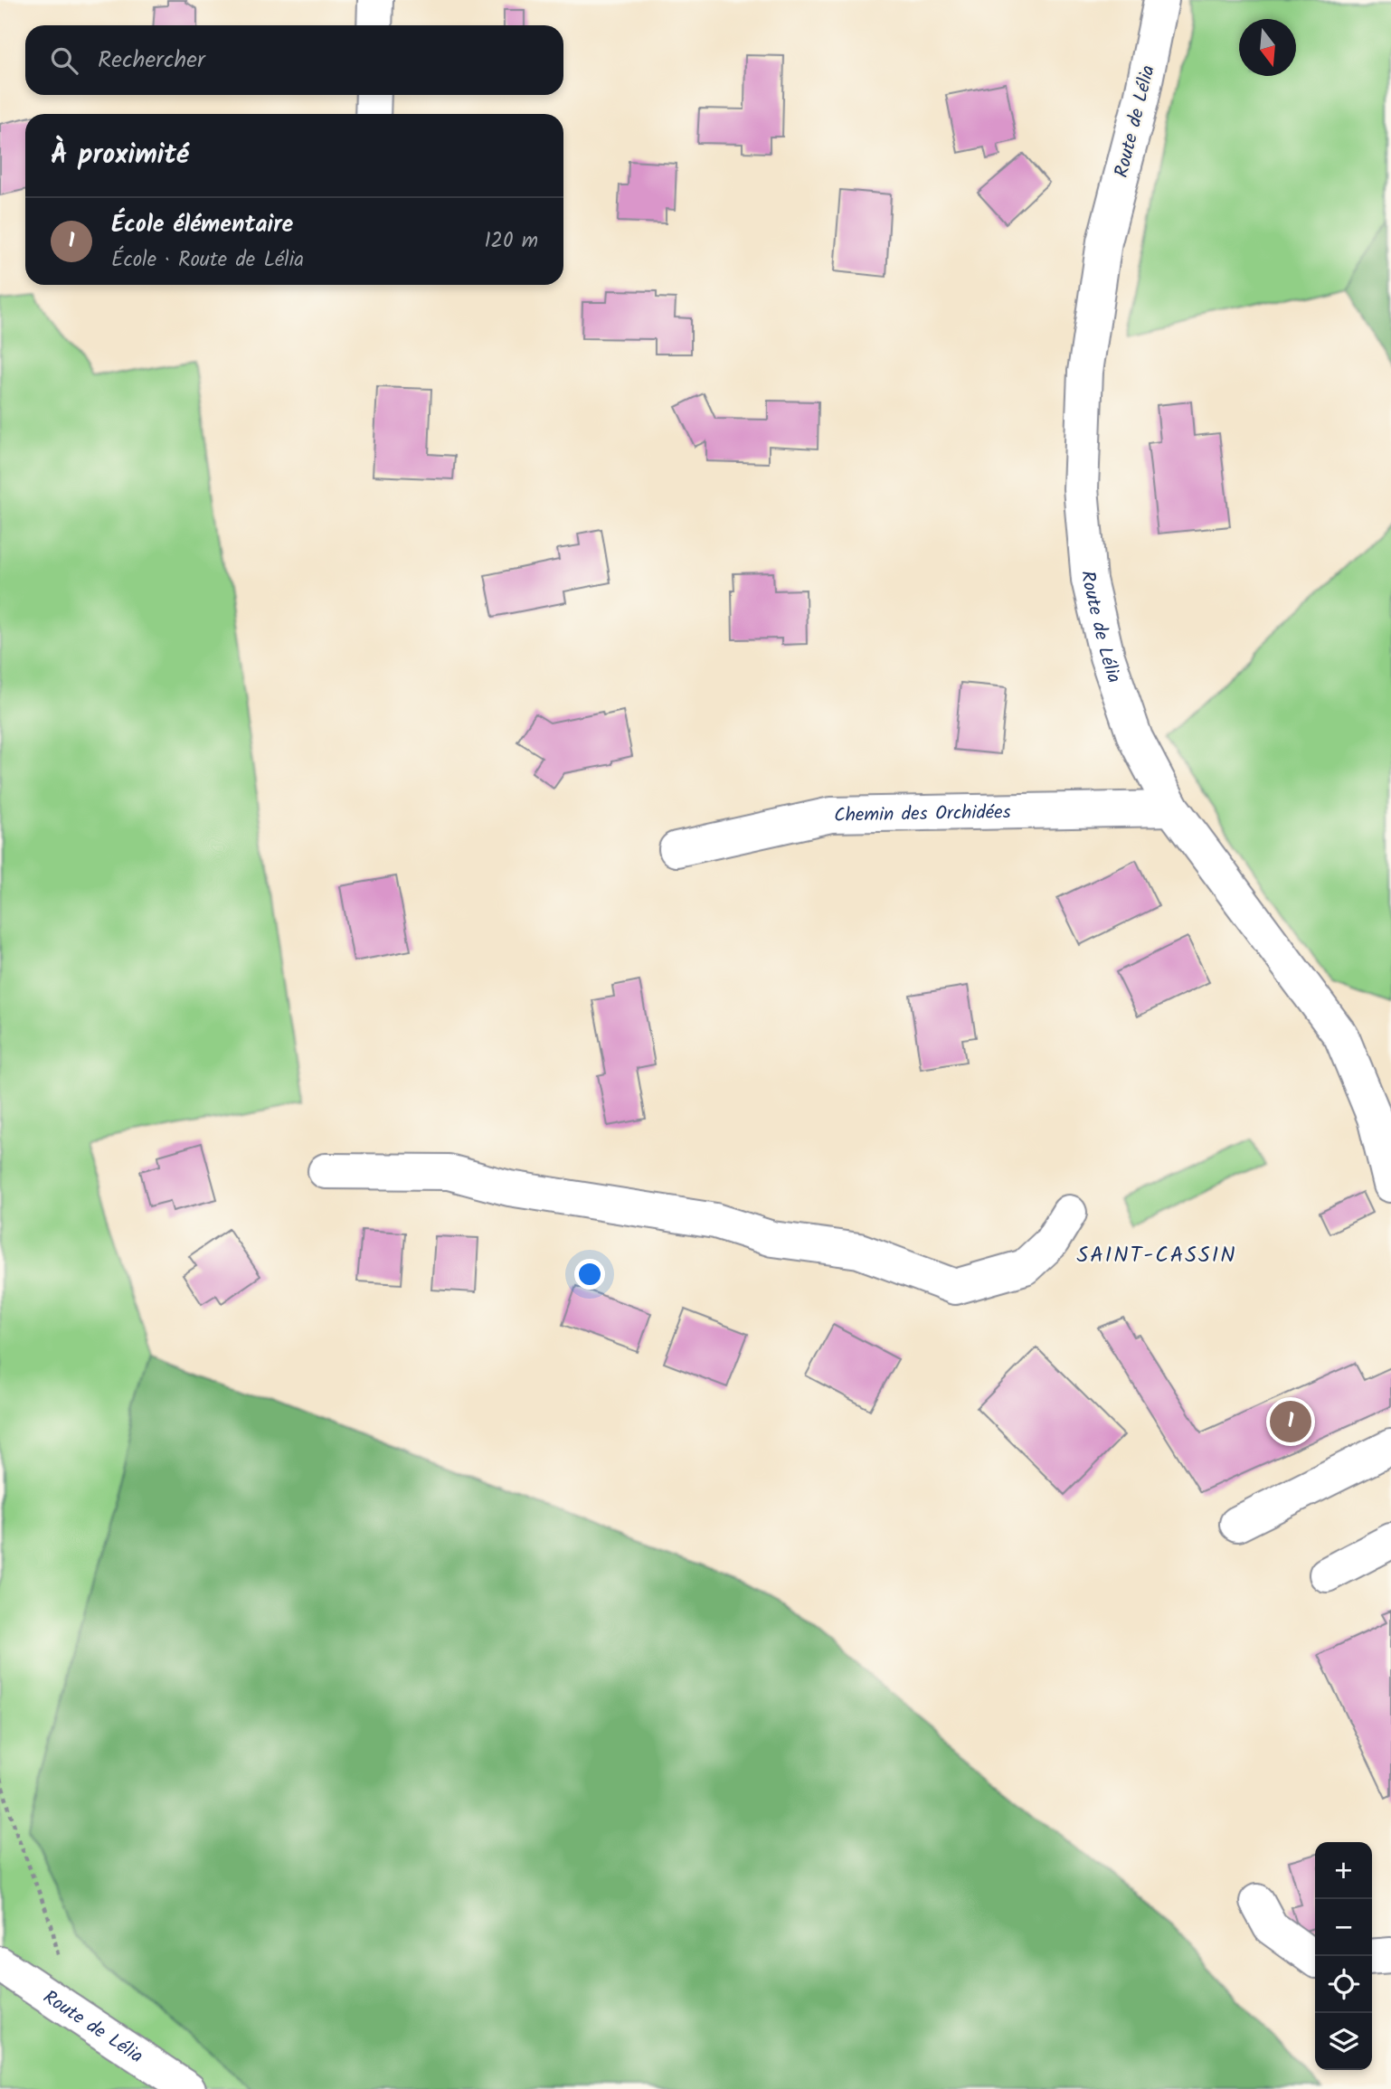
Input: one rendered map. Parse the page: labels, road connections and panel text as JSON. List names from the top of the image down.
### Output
{
  "streets": {
    "street": ["Route de Lélia", "Chemin des Orchidées"]
  },
  "crossings": [
    ["Route de Lélia", "Chemin des Orchidées"]
  ],
  "districts": ["SAINT-CASSIN"],
  "north": "bottom",
  "page": {
    "search": "Rechercher",
    "heading": "À proximité",
    "list": [
      {
        "mark": "1",
        "name": "École élémentaire",
        "note": "École · Route de Lélia",
        "value": "120 m"
      }
    ],
    "pins": "1",
    "map_buttons": ["+", "−"]
  }
}
